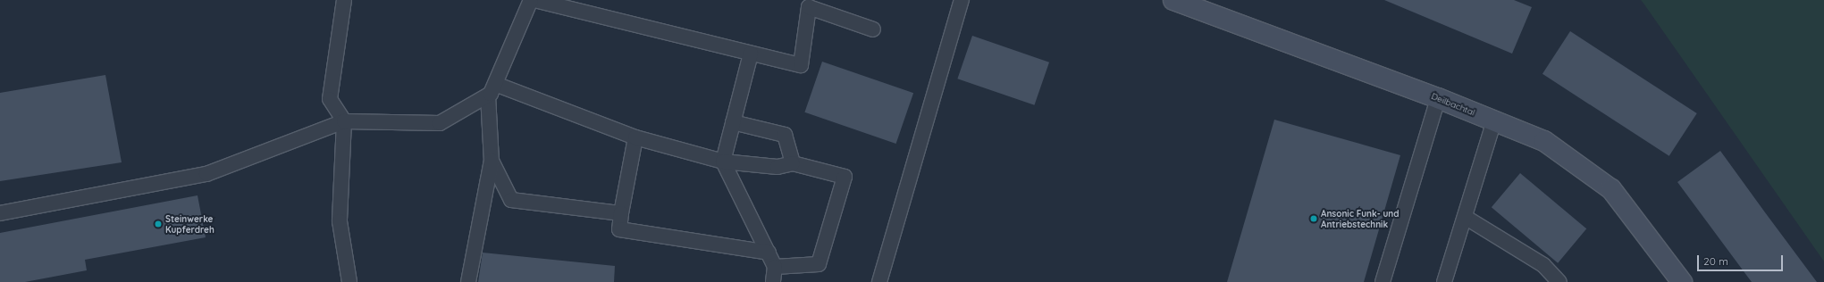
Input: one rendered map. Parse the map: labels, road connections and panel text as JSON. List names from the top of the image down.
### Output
{
  "streets": {
    "street": ["Deilbachtal"]
  },
  "places": ["Ansonic Funk- und Antriebstechnik", "Steinwerke Kupferdreh"],
  "scale_bar": "20 m"
}
